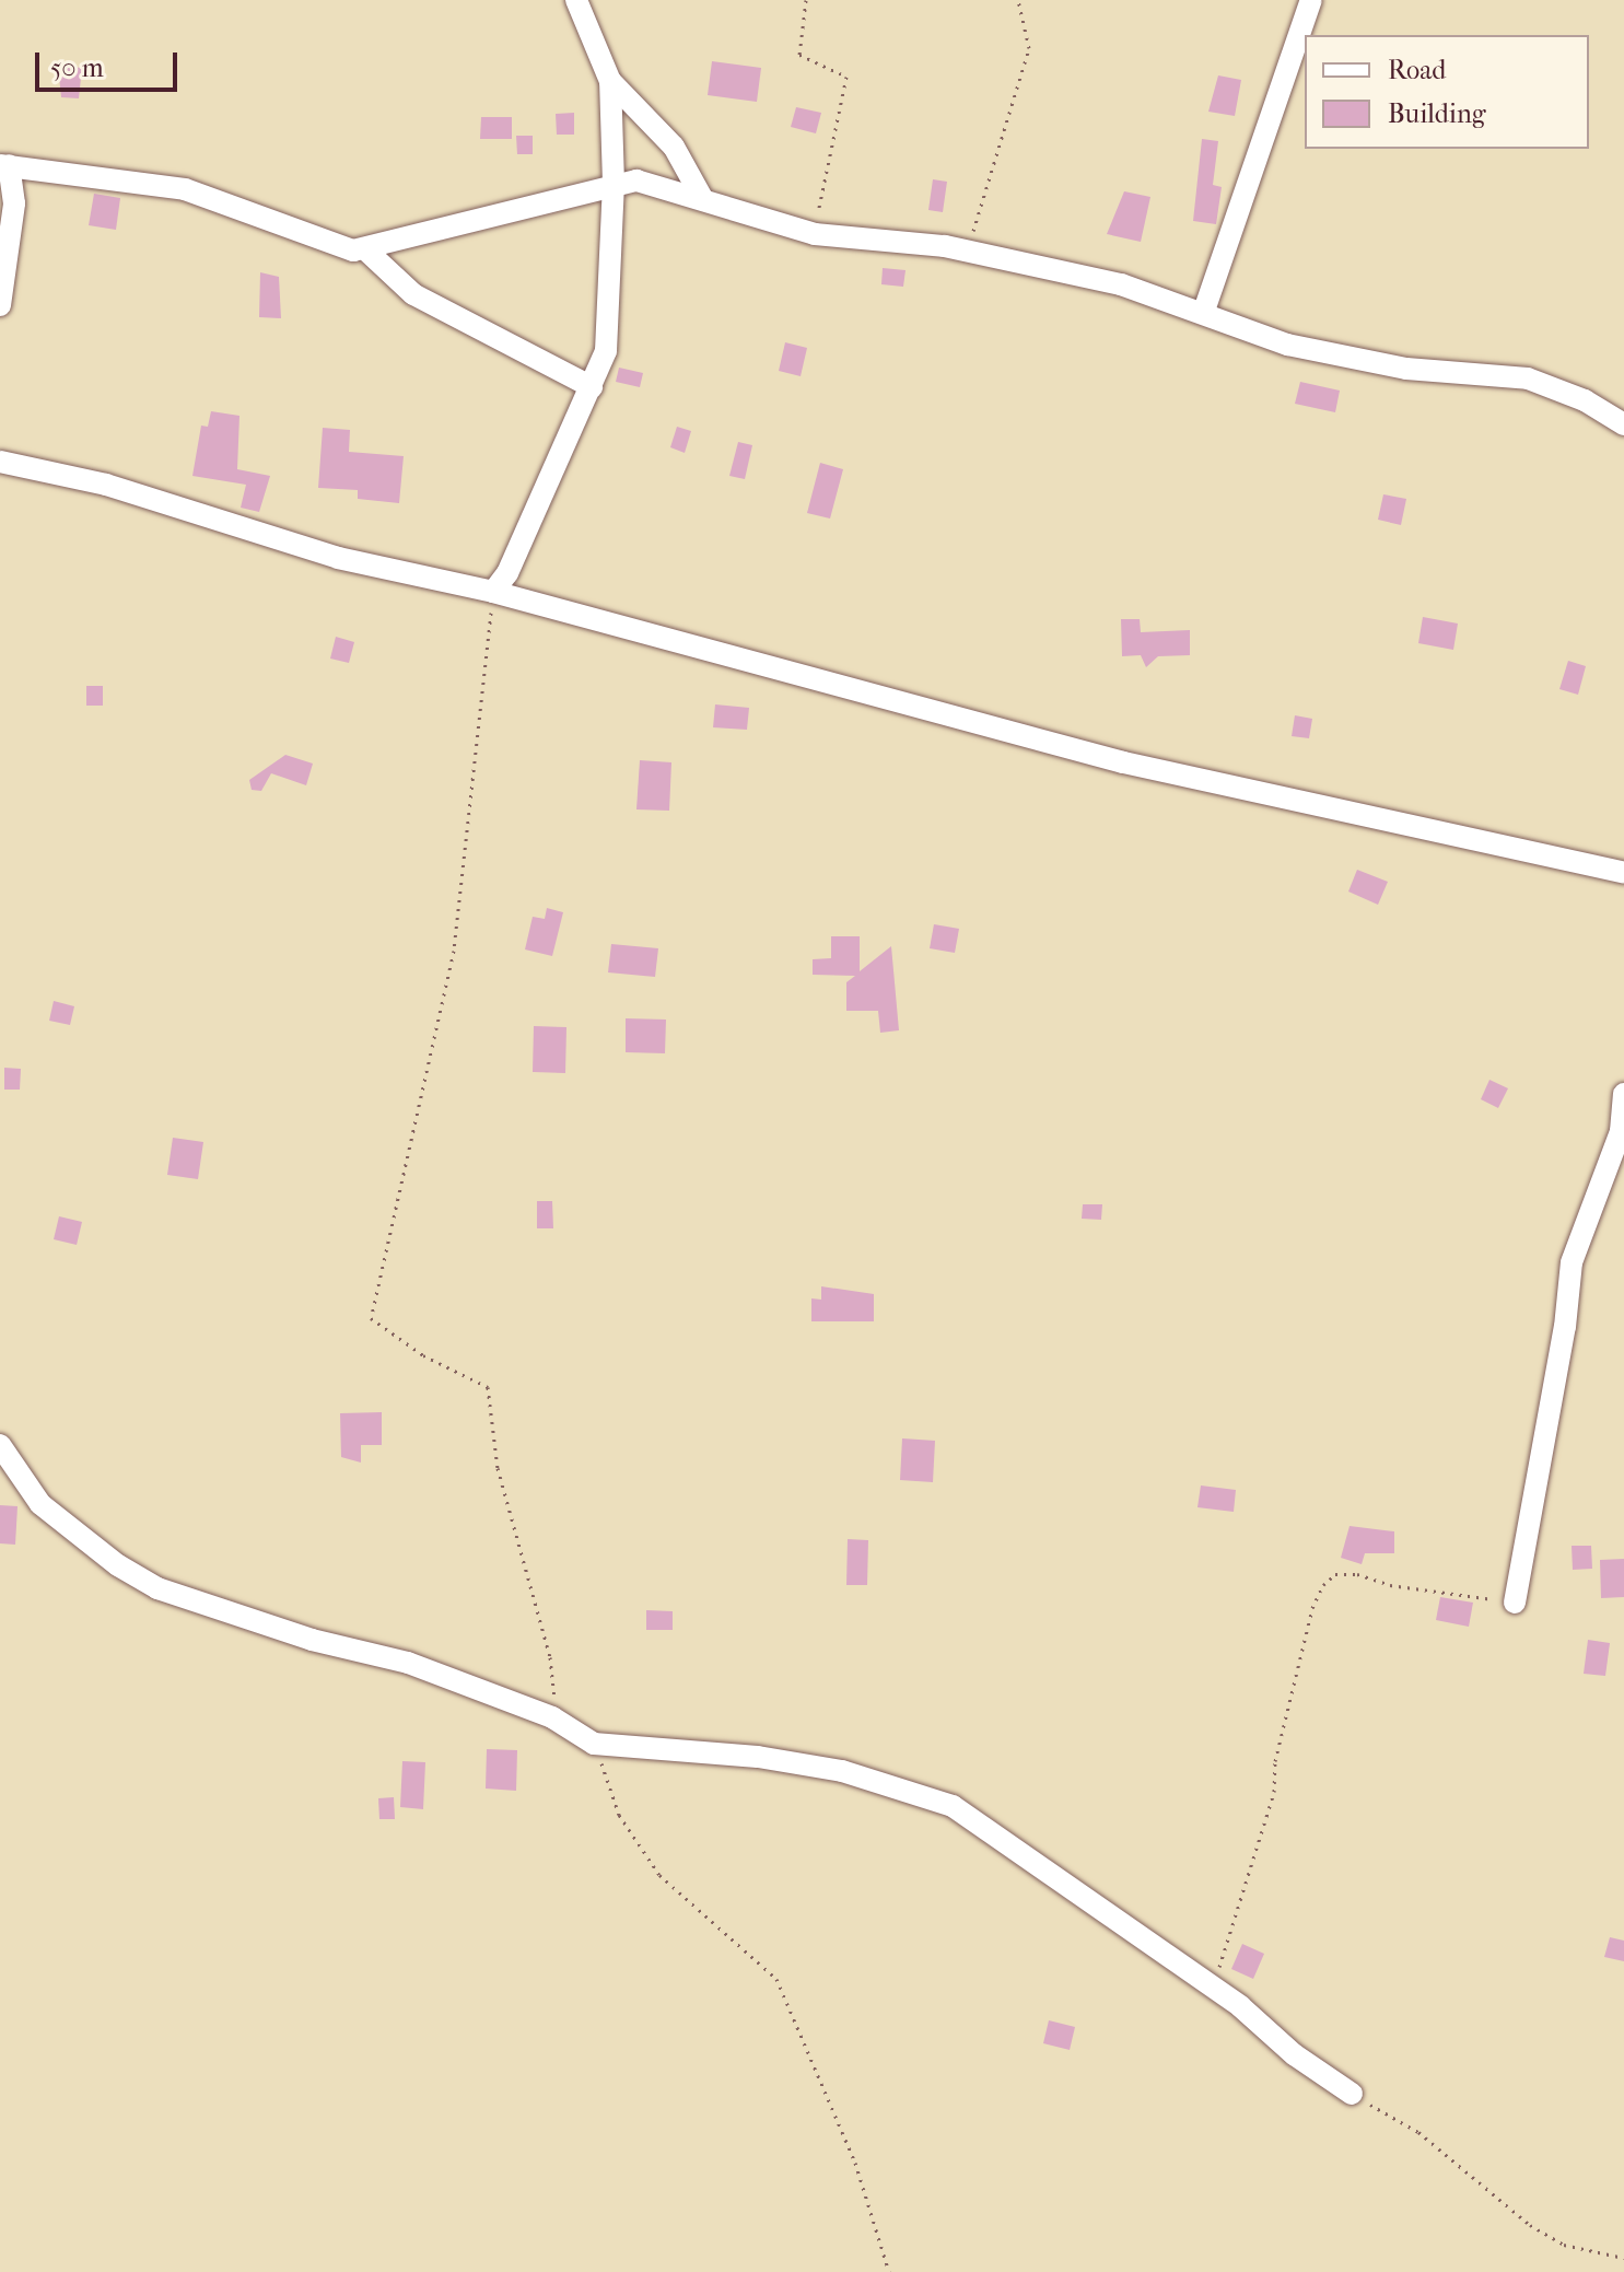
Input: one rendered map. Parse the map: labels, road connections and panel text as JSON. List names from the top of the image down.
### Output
{
  "legend": ["Road", "Building"],
  "scale_bar": "50 m"
}
